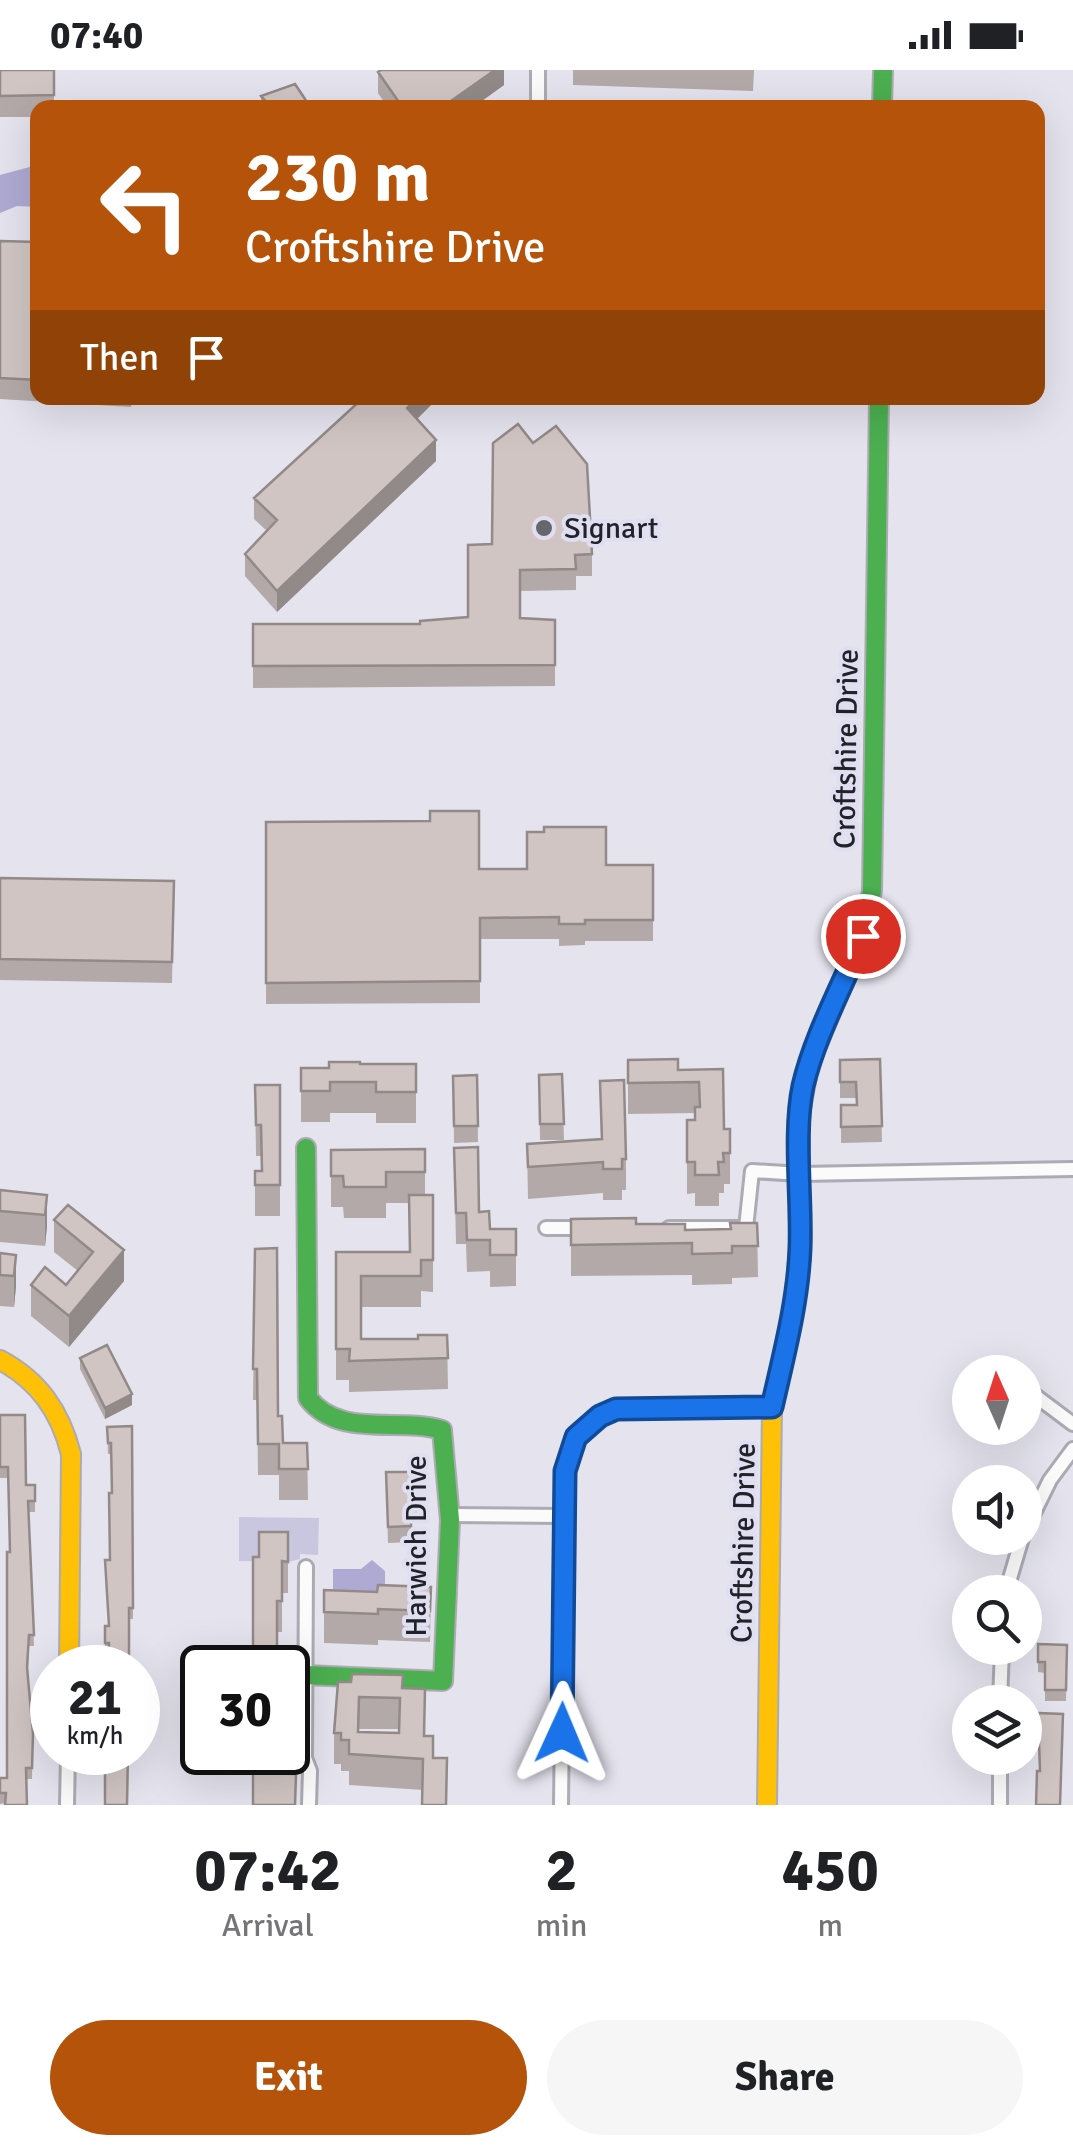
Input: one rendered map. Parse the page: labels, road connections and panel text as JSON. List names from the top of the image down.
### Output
{
  "streets": {
    "street": ["Croftshire Drive", "Harwich Drive"]
  },
  "places": ["Signart"],
  "north": "top",
  "page": {
    "status": "07:40",
    "turn": ["230 m", "Croftshire Drive"],
    "then": "Then",
    "speed": "21 km/h",
    "limit": "30",
    "eta": [
      "07:42",
      "Arrival",
      "2",
      "min",
      "450",
      "m"
    ],
    "buttons": ["Exit", "Share"]
  }
}
